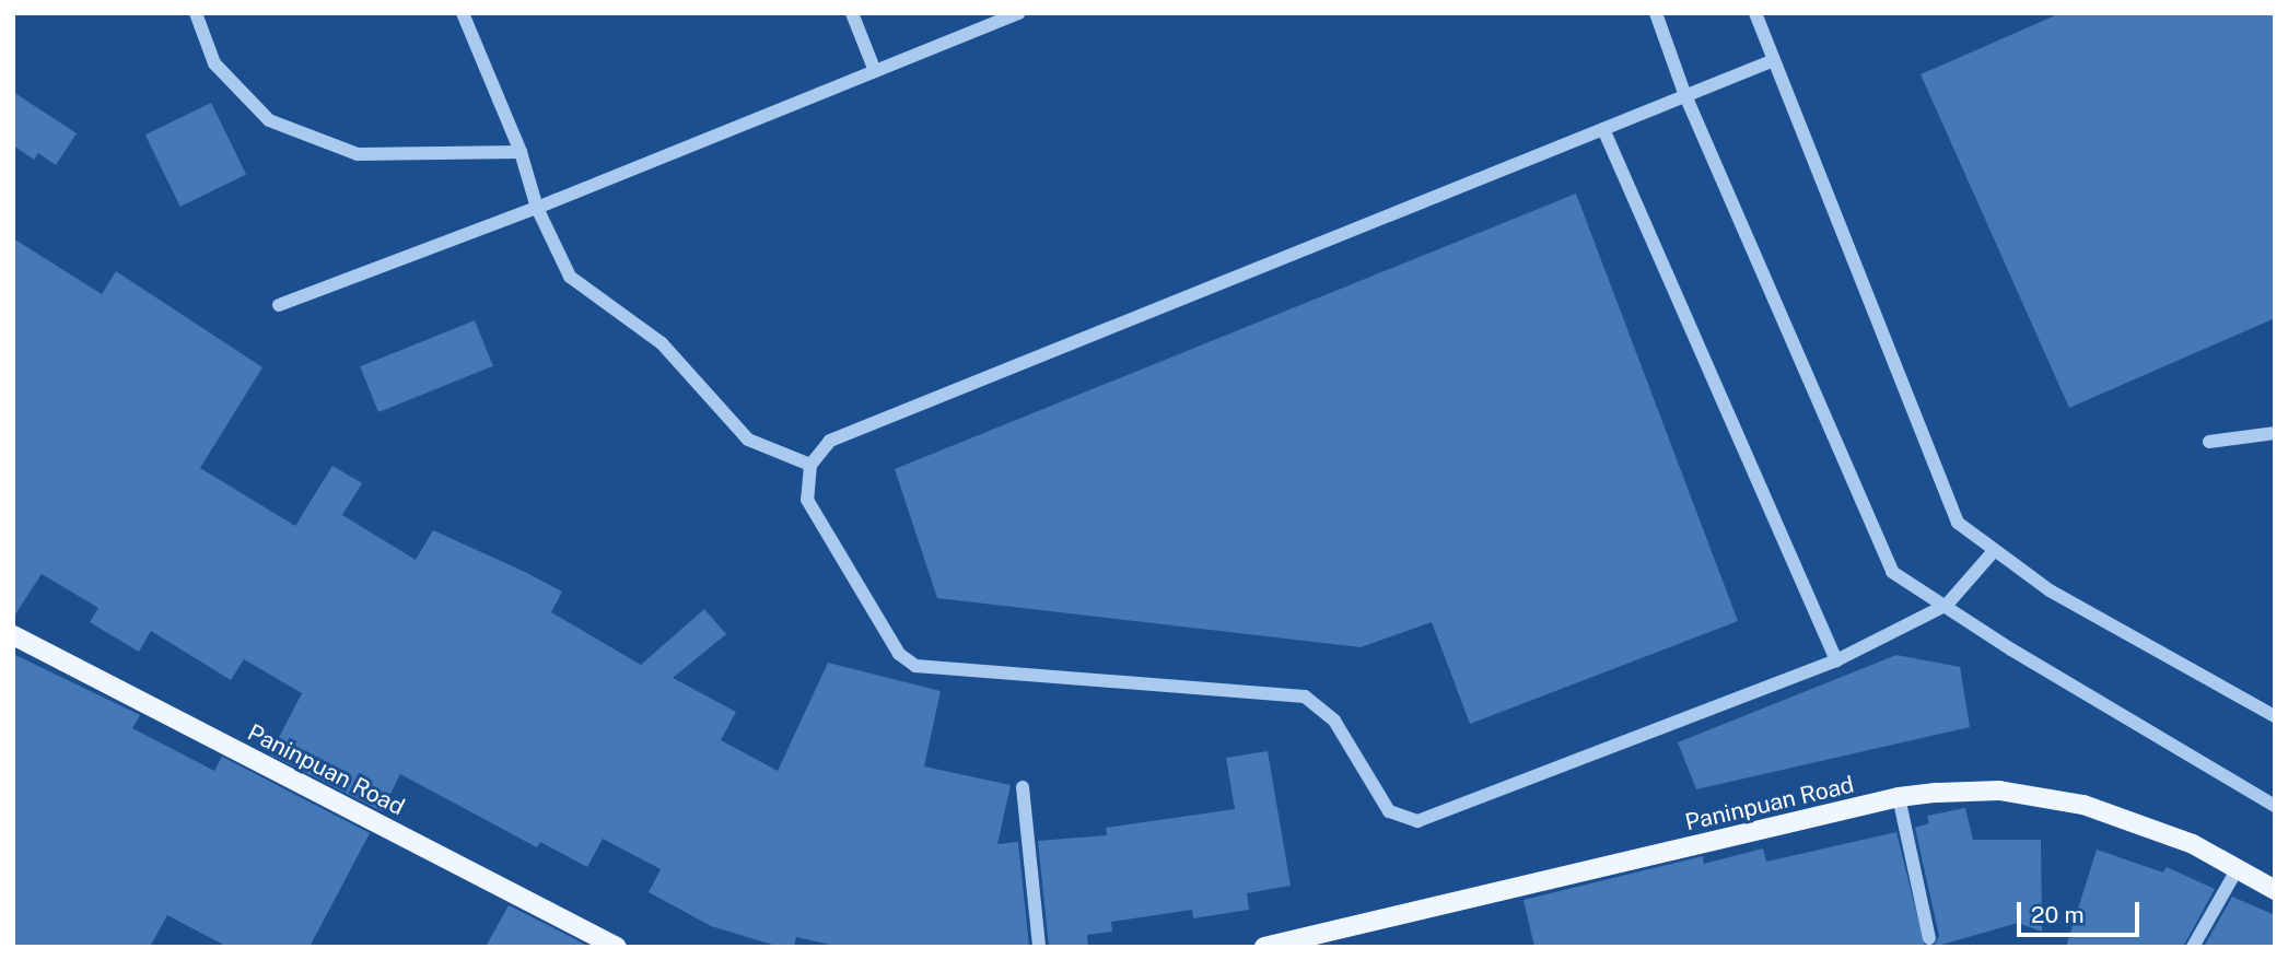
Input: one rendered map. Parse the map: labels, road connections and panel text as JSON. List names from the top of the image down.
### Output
{
  "streets": {
    "main road": ["Paninpuan Road"]
  },
  "scale_bar": "20 m"
}
